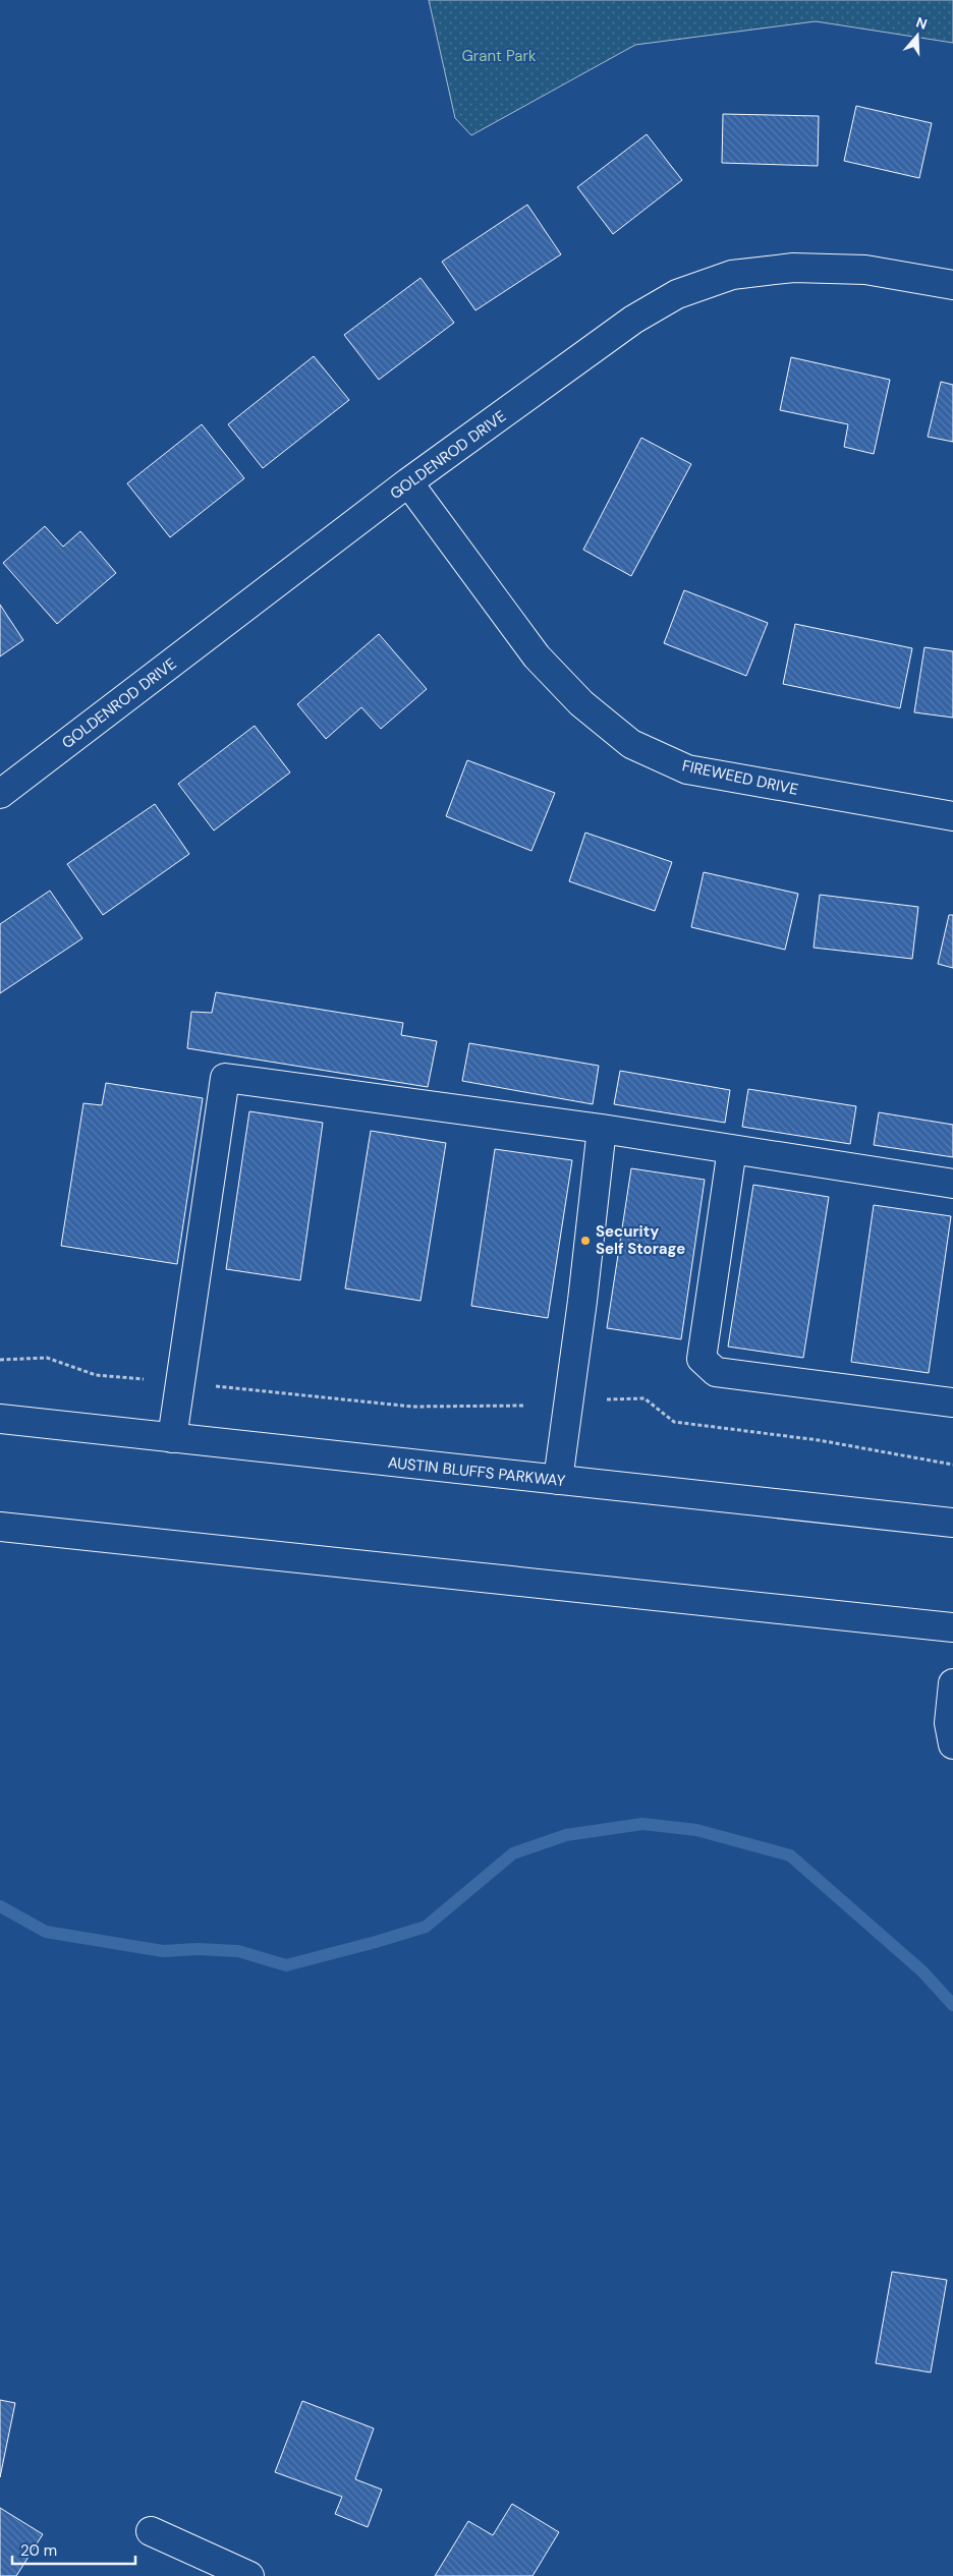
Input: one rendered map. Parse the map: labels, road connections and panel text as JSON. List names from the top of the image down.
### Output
{
  "streets": {
    "main road": ["GOLDENROD DRIVE", "FIREWEED DRIVE", "AUSTIN BLUFFS PARKWAY"]
  },
  "crossings": [
    ["GOLDENROD DRIVE", "FIREWEED DRIVE"]
  ],
  "parks": ["Grant Park"],
  "places": ["Security Self Storage"],
  "scale_bar": "20 m",
  "north": "top"
}
